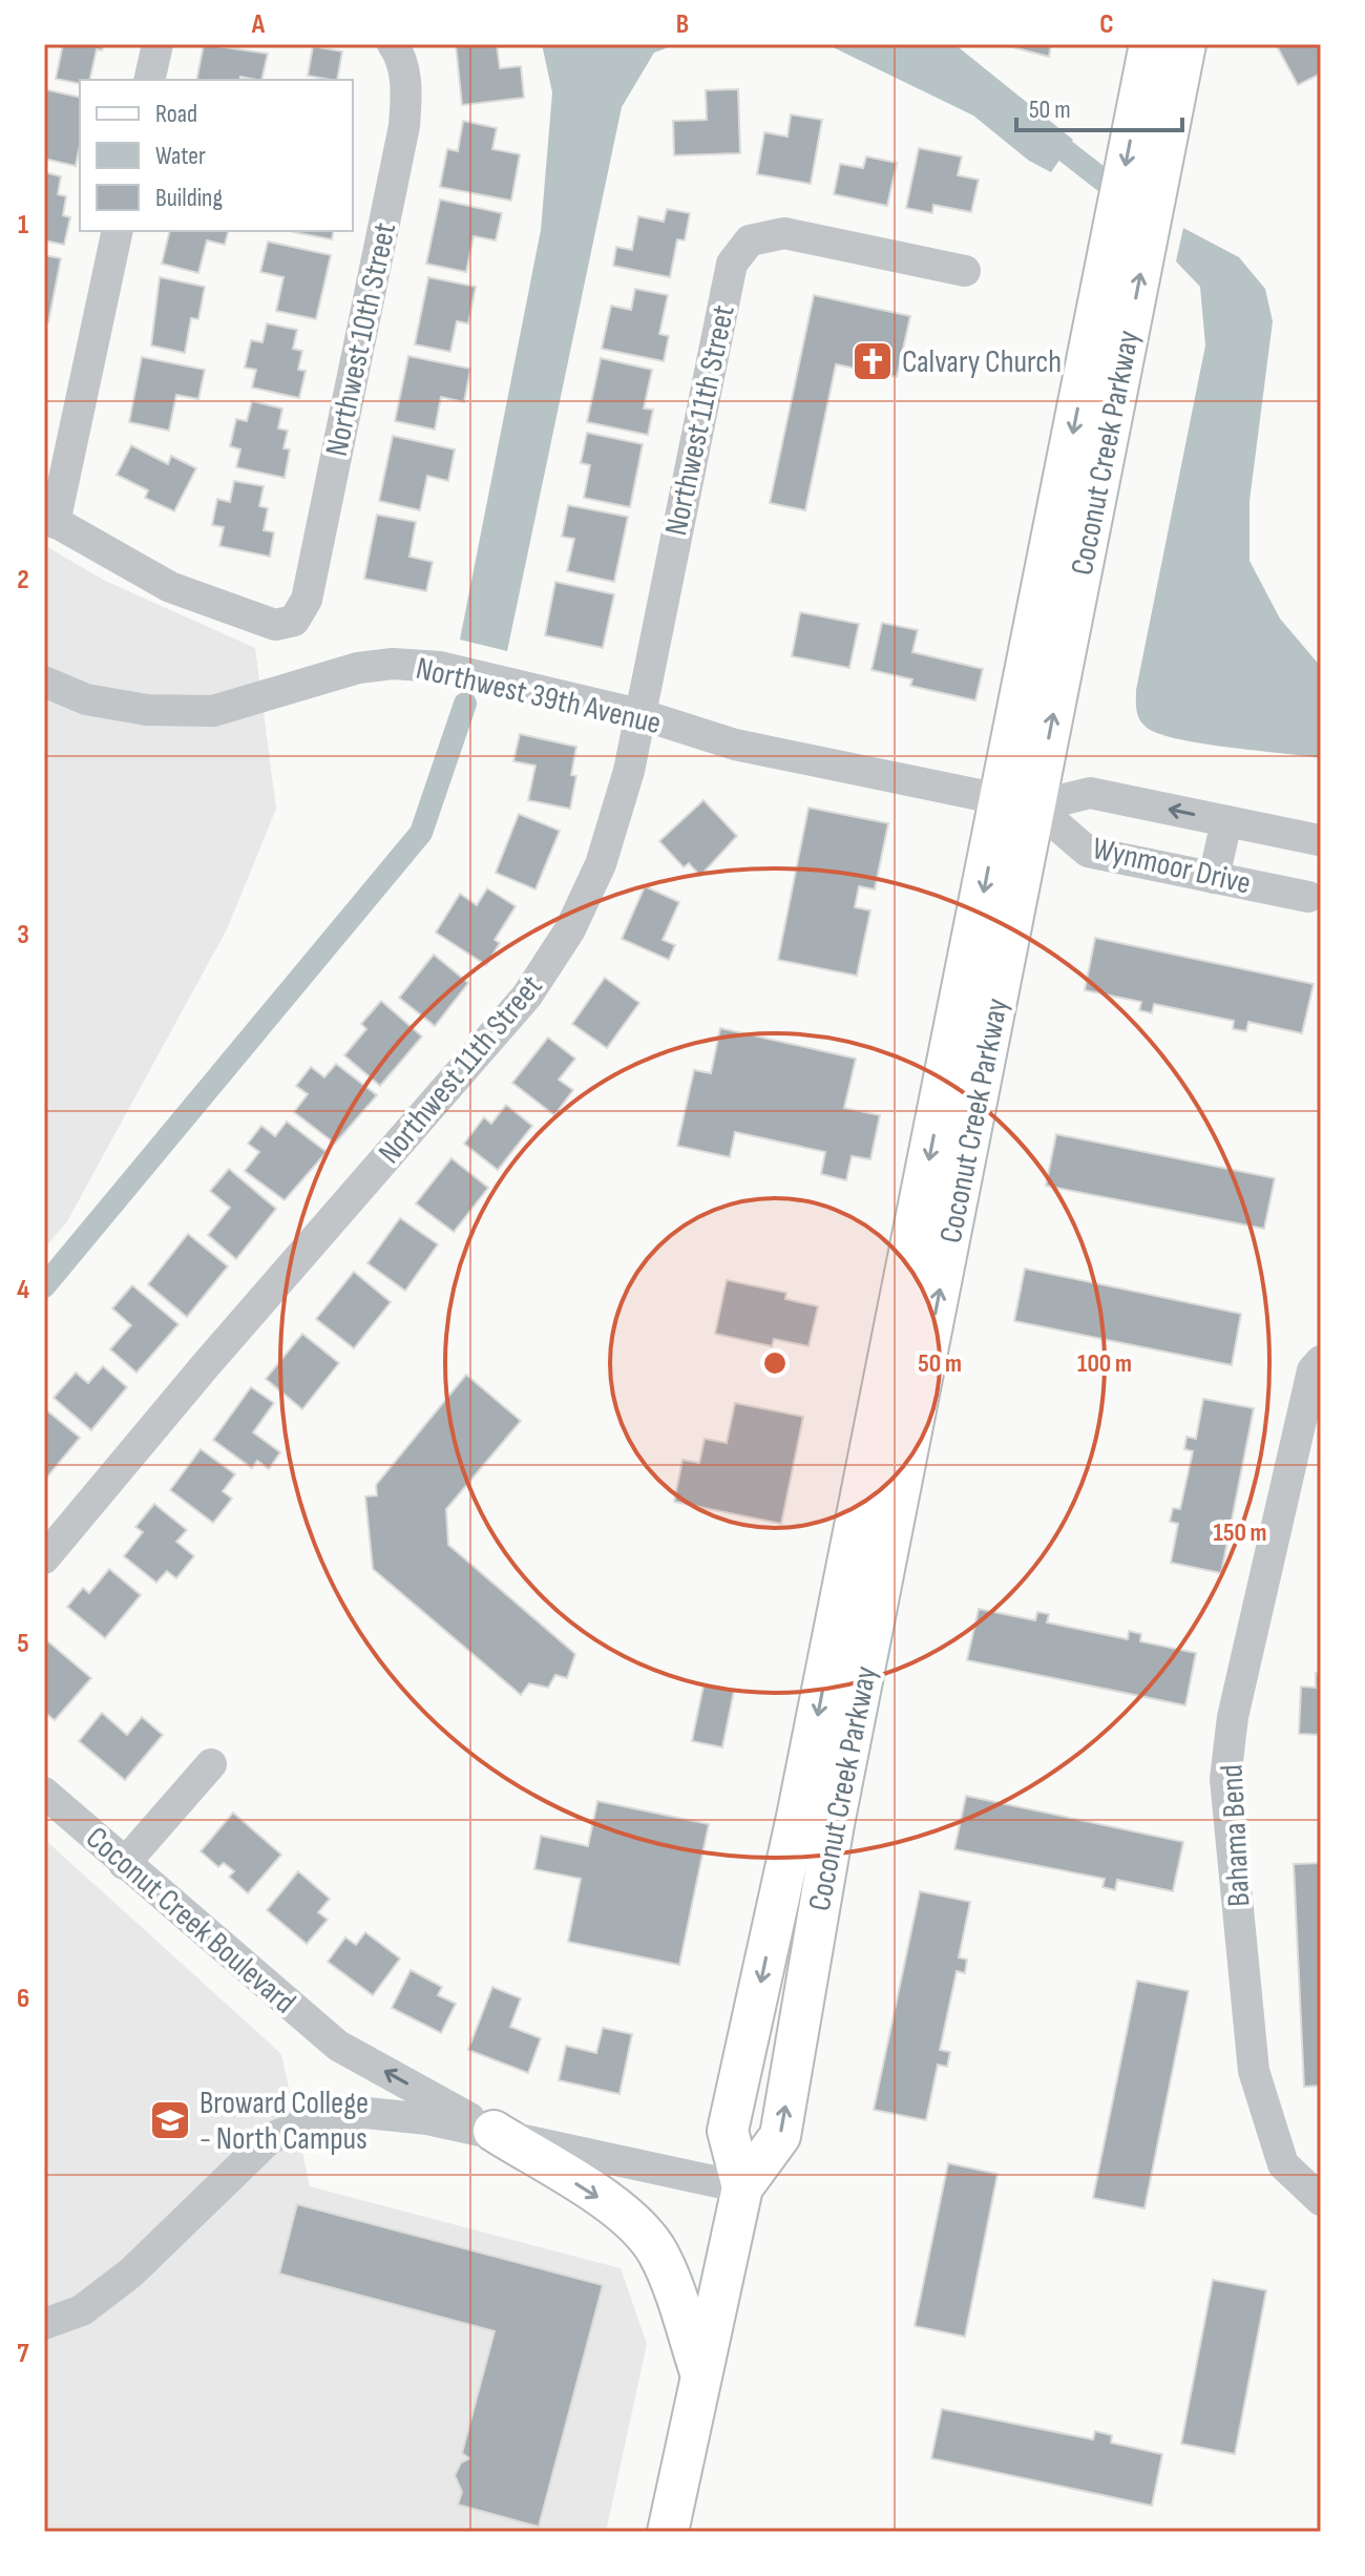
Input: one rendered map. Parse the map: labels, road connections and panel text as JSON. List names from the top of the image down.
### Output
{
  "streets": {
    "main road": ["Coconut Creek Parkway"],
    "street": [
      "Northwest 10th Street",
      "Northwest 11th Street",
      "Northwest 39th Avenue",
      "Wynmoor Drive",
      "Bahama Bend",
      "Coconut Creek Boulevard"
    ]
  },
  "crossings": [
    ["Northwest 11th Street", "Northwest 39th Avenue"],
    ["Coconut Creek Parkway", "Northwest 39th Avenue"],
    ["Coconut Creek Parkway", "Wynmoor Drive"],
    ["Coconut Creek Parkway", "Coconut Creek Boulevard"],
    ["Northwest 39th Avenue", "Wynmoor Drive"]
  ],
  "places": {
    "church": ["Calvary Church"],
    "school or university": ["Broward College - North Campus"]
  },
  "legend": ["Road", "Water", "Building"],
  "scale_bar": "50 m",
  "grid": {
    "columns": ["A", "B", "C"],
    "rows": [
      "1",
      "2",
      "3",
      "4",
      "5",
      "6",
      "7"
    ]
  },
  "rings": ["50 m", "100 m", "150 m"]
}
